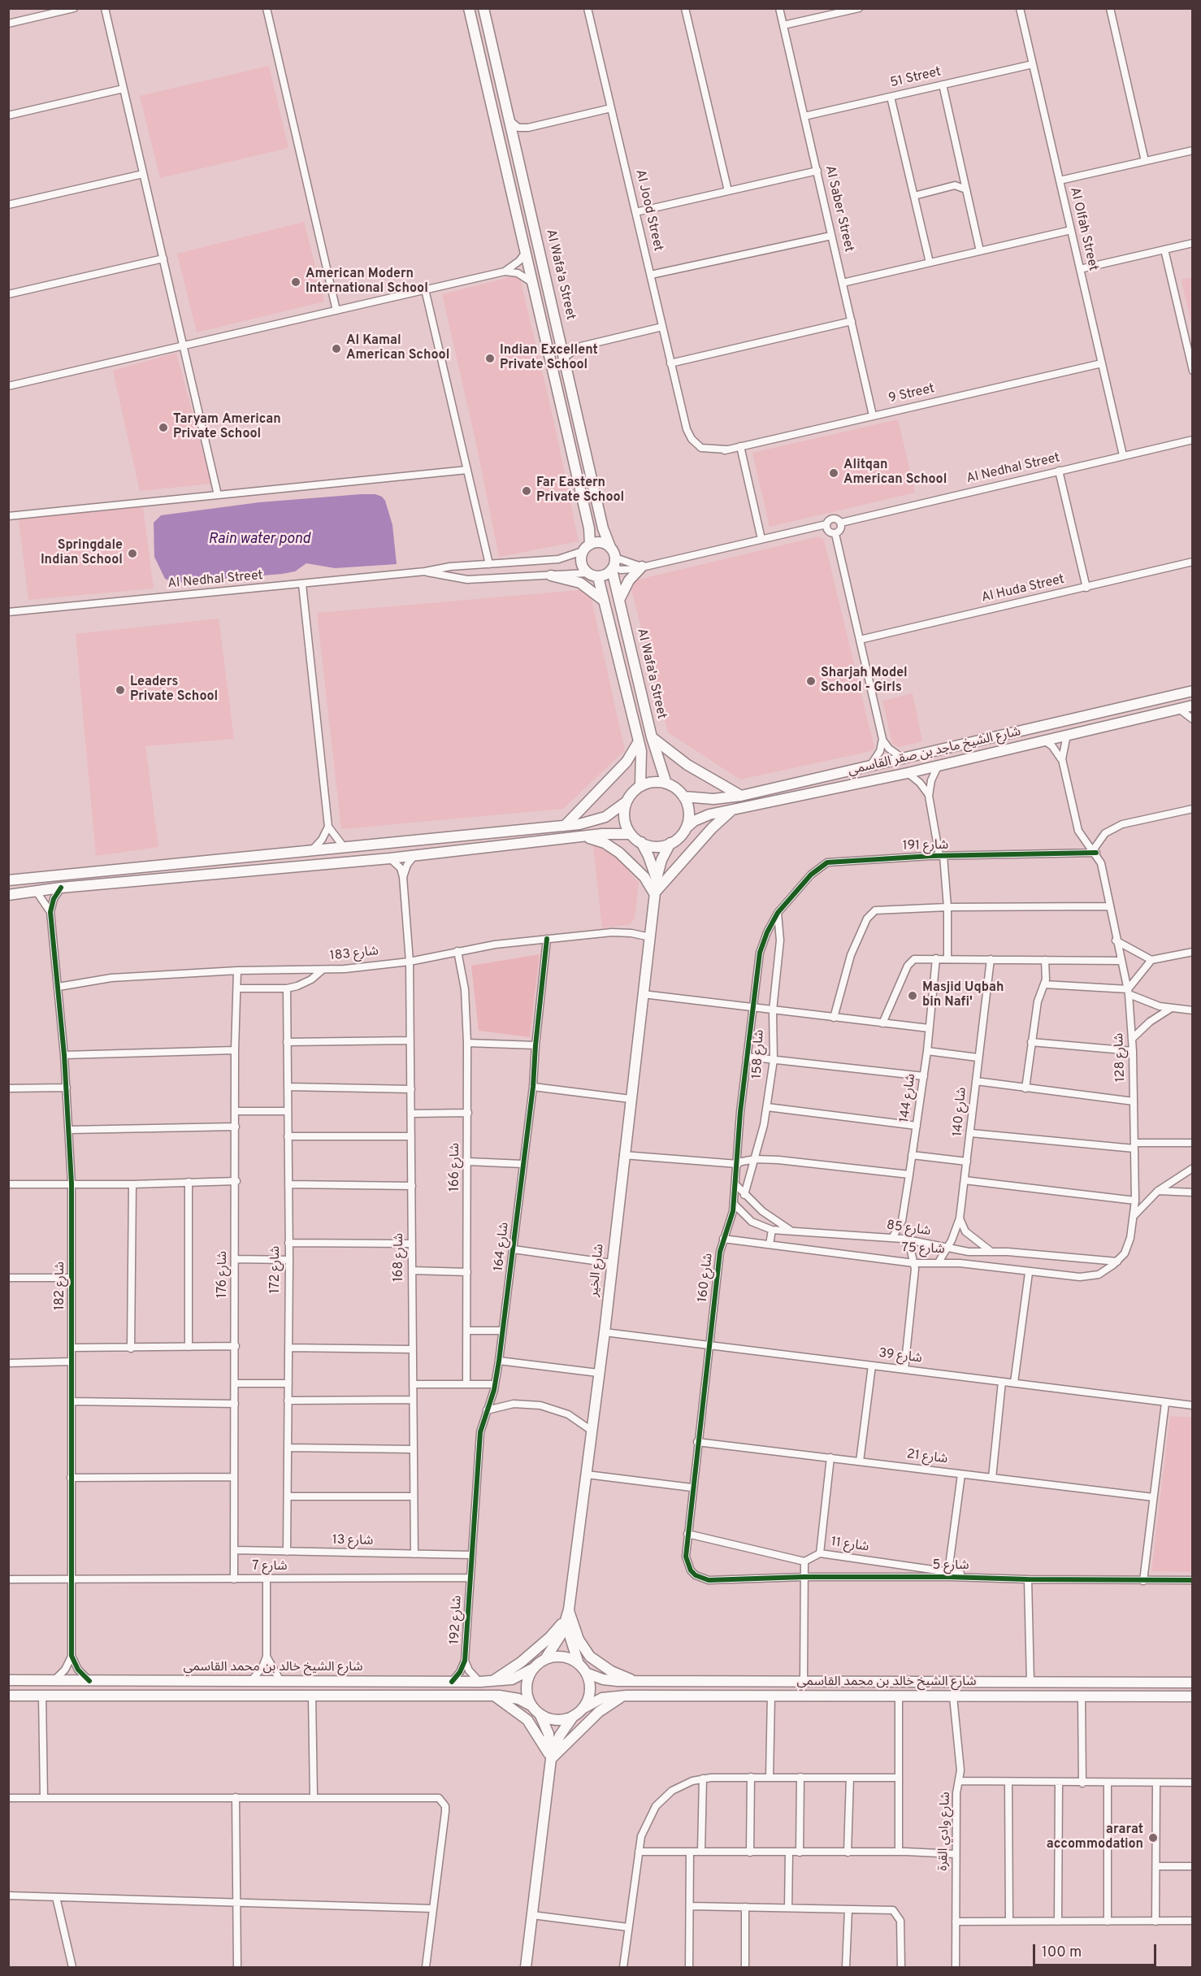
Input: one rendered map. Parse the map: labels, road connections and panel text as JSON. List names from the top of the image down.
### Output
{
  "streets": {
    "street": [
      "51 Street",
      "Al Saber Street",
      "Al Jood Street",
      "Al Olfah Street",
      "Al Wafa'a Street",
      "9 Street",
      "Al Nedhal Street",
      "Al Huda Street",
      "شارع الشيخ ماجد بن صقر القاسمي",
      "شارع 191",
      "شارع 183",
      "شارع 158",
      "شارع 128",
      "شارع 144",
      "شارع 140",
      "شارع 166",
      "شارع 85",
      "شارع 164",
      "شارع 75",
      "شارع 168",
      "شارع 172",
      "شارع الخير",
      "شارع 176",
      "شارع 160",
      "شارع 182",
      "شارع 39",
      "شارع 21",
      "شارع 13",
      "شارع 11",
      "شارع 5",
      "شارع 7",
      "شارع 192",
      "شارع الشيخ خالد بن محمد القاسمي",
      "شارع وادي القرة"
    ]
  },
  "crossings": [
    ["51 Street", "Al Saber Street"],
    ["51 Street", "Al Olfah Street"],
    ["Al Saber Street", "9 Street"],
    ["Al Jood Street", "9 Street"],
    ["Al Olfah Street", "9 Street"],
    ["Al Olfah Street", "Al Nedhal Street"],
    ["Al Wafa'a Street", "Al Nedhal Street"],
    ["Al Wafa'a Street", "شارع الشيخ ماجد بن صقر القاسمي"],
    ["Al Wafa'a Street", "شارع الخير"],
    ["شارع الشيخ ماجد بن صقر القاسمي", "شارع الخير"],
    ["شارع 191", "شارع 158"],
    ["شارع 191", "شارع 128"],
    ["شارع 191", "شارع 160"],
    ["شارع 183", "شارع 166"],
    ["شارع 183", "شارع 164"],
    ["شارع 183", "شارع 168"],
    ["شارع 183", "شارع الخير"],
    ["شارع 183", "شارع 176"],
    ["شارع 183", "شارع 182"],
    ["شارع 158", "شارع 160"],
    ["شارع 128", "شارع 85"],
    ["شارع 128", "شارع 75"],
    ["شارع 144", "شارع 85"],
    ["شارع 140", "شارع 85"],
    ["شارع 140", "شارع 75"],
    ["شارع 85", "شارع 75"],
    ["شارع 85", "شارع 160"],
    ["شارع 164", "شارع 13"],
    ["شارع 164", "شارع 192"],
    ["شارع 75", "شارع 160"],
    ["شارع 168", "شارع 13"],
    ["شارع 172", "شارع 13"],
    ["شارع الخير", "شارع 39"],
    ["شارع الخير", "شارع الشيخ خالد بن محمد القاسمي"],
    ["شارع 176", "شارع 13"],
    ["شارع 176", "شارع 7"],
    ["شارع 160", "شارع 39"],
    ["شارع 160", "شارع 21"],
    ["شارع 160", "شارع 5"],
    ["شارع 182", "شارع 7"],
    ["شارع 13", "شارع 192"],
    ["شارع 11", "شارع 5"],
    ["شارع 7", "شارع 192"],
    ["شارع 192", "شارع الشيخ خالد بن محمد القاسمي"],
    ["شارع الشيخ خالد بن محمد القاسمي", "شارع وادي القرة"]
  ],
  "water": ["Rain water pond"],
  "places": [
    "American Modern International School",
    "Al Kamal American School",
    "Indian Excellent Private School",
    "Taryam American Private School",
    "Alitqan American School",
    "Far Eastern Private School",
    "Springdale Indian School",
    "Sharjah Model School - Girls",
    "Leaders Private School",
    "Masjid Uqbah bin Nafi'",
    "ararat accommodation"
  ],
  "scale_bar": "100 m"
}
